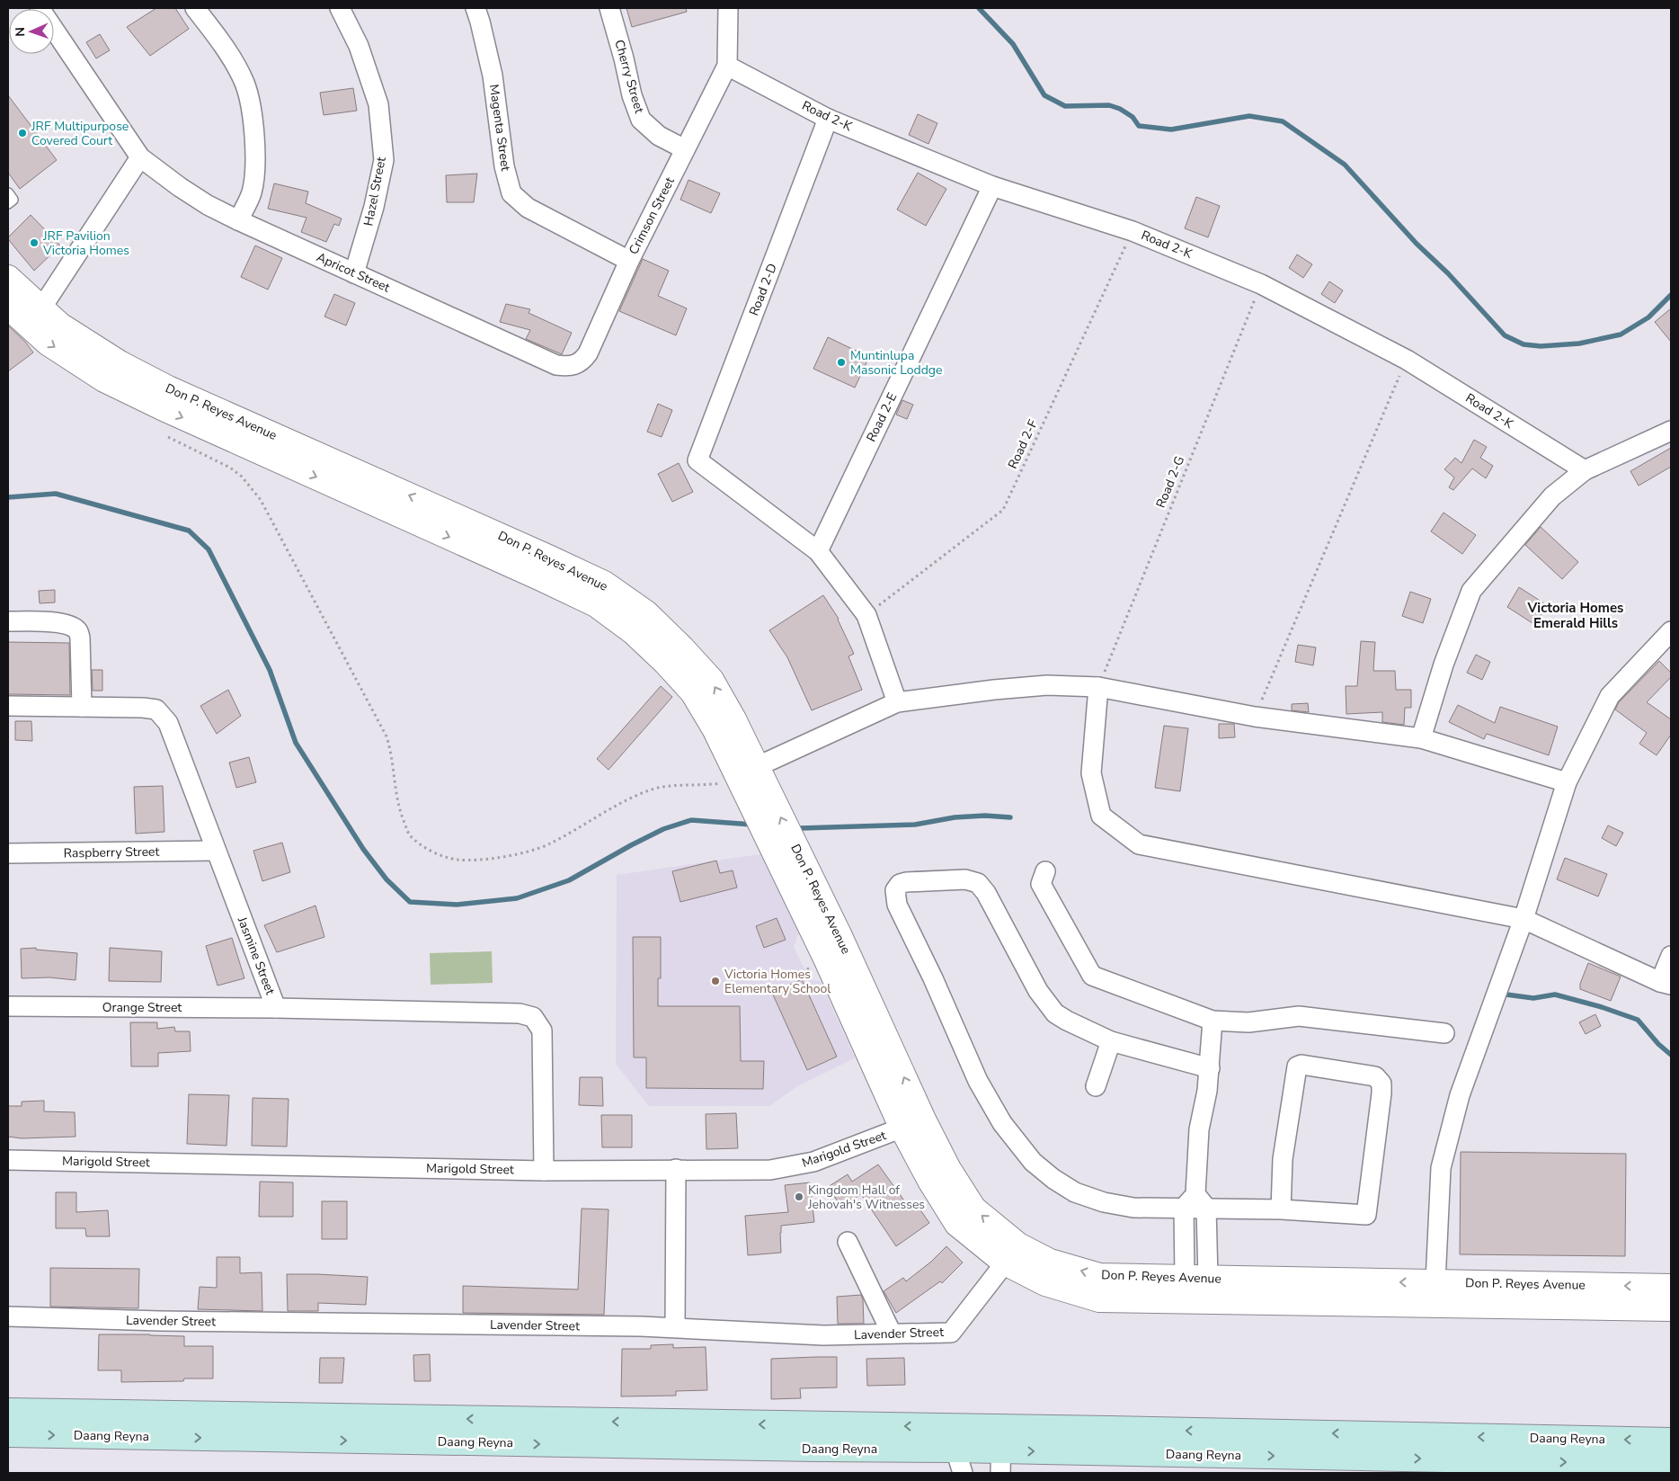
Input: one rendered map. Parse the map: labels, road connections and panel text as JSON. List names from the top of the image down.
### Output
{
  "streets": {
    "main road": ["Daang Reyna"],
    "street": [
      "Cherry Street",
      "Road 2-K",
      "Magenta Street",
      "Hazel Street",
      "Crimson Street",
      "Apricot Street",
      "Road 2-D",
      "Don P. Reyes Avenue",
      "Road 2-E",
      "Raspberry Street",
      "Jasmine Street",
      "Orange Street",
      "Marigold Street",
      "Lavender Street"
    ],
    "path": ["Road 2-F", "Road 2-G"]
  },
  "crossings": [
    ["Cherry Street", "Crimson Street"],
    ["Road 2-K", "Crimson Street"],
    ["Road 2-K", "Road 2-D"],
    ["Road 2-K", "Road 2-E"],
    ["Road 2-K", "Road 2-F"],
    ["Road 2-K", "Road 2-G"],
    ["Magenta Street", "Crimson Street"],
    ["Hazel Street", "Apricot Street"],
    ["Crimson Street", "Apricot Street"],
    ["Road 2-D", "Road 2-E"],
    ["Don P. Reyes Avenue", "Marigold Street"],
    ["Don P. Reyes Avenue", "Lavender Street"],
    ["Raspberry Street", "Jasmine Street"],
    ["Jasmine Street", "Orange Street"],
    ["Jasmine Street", "Marigold Street"]
  ],
  "districts": ["Victoria Homes Emerald Hills"],
  "places": [
    "JRF Multipurpose Covered Court",
    "JRF Pavilion Victoria Homes",
    "Muntinlupa Masonic Loddge",
    "Victoria Homes Elementary School",
    "Kingdom Hall of Jehovah's Witnesses"
  ],
  "north": "left"
}
